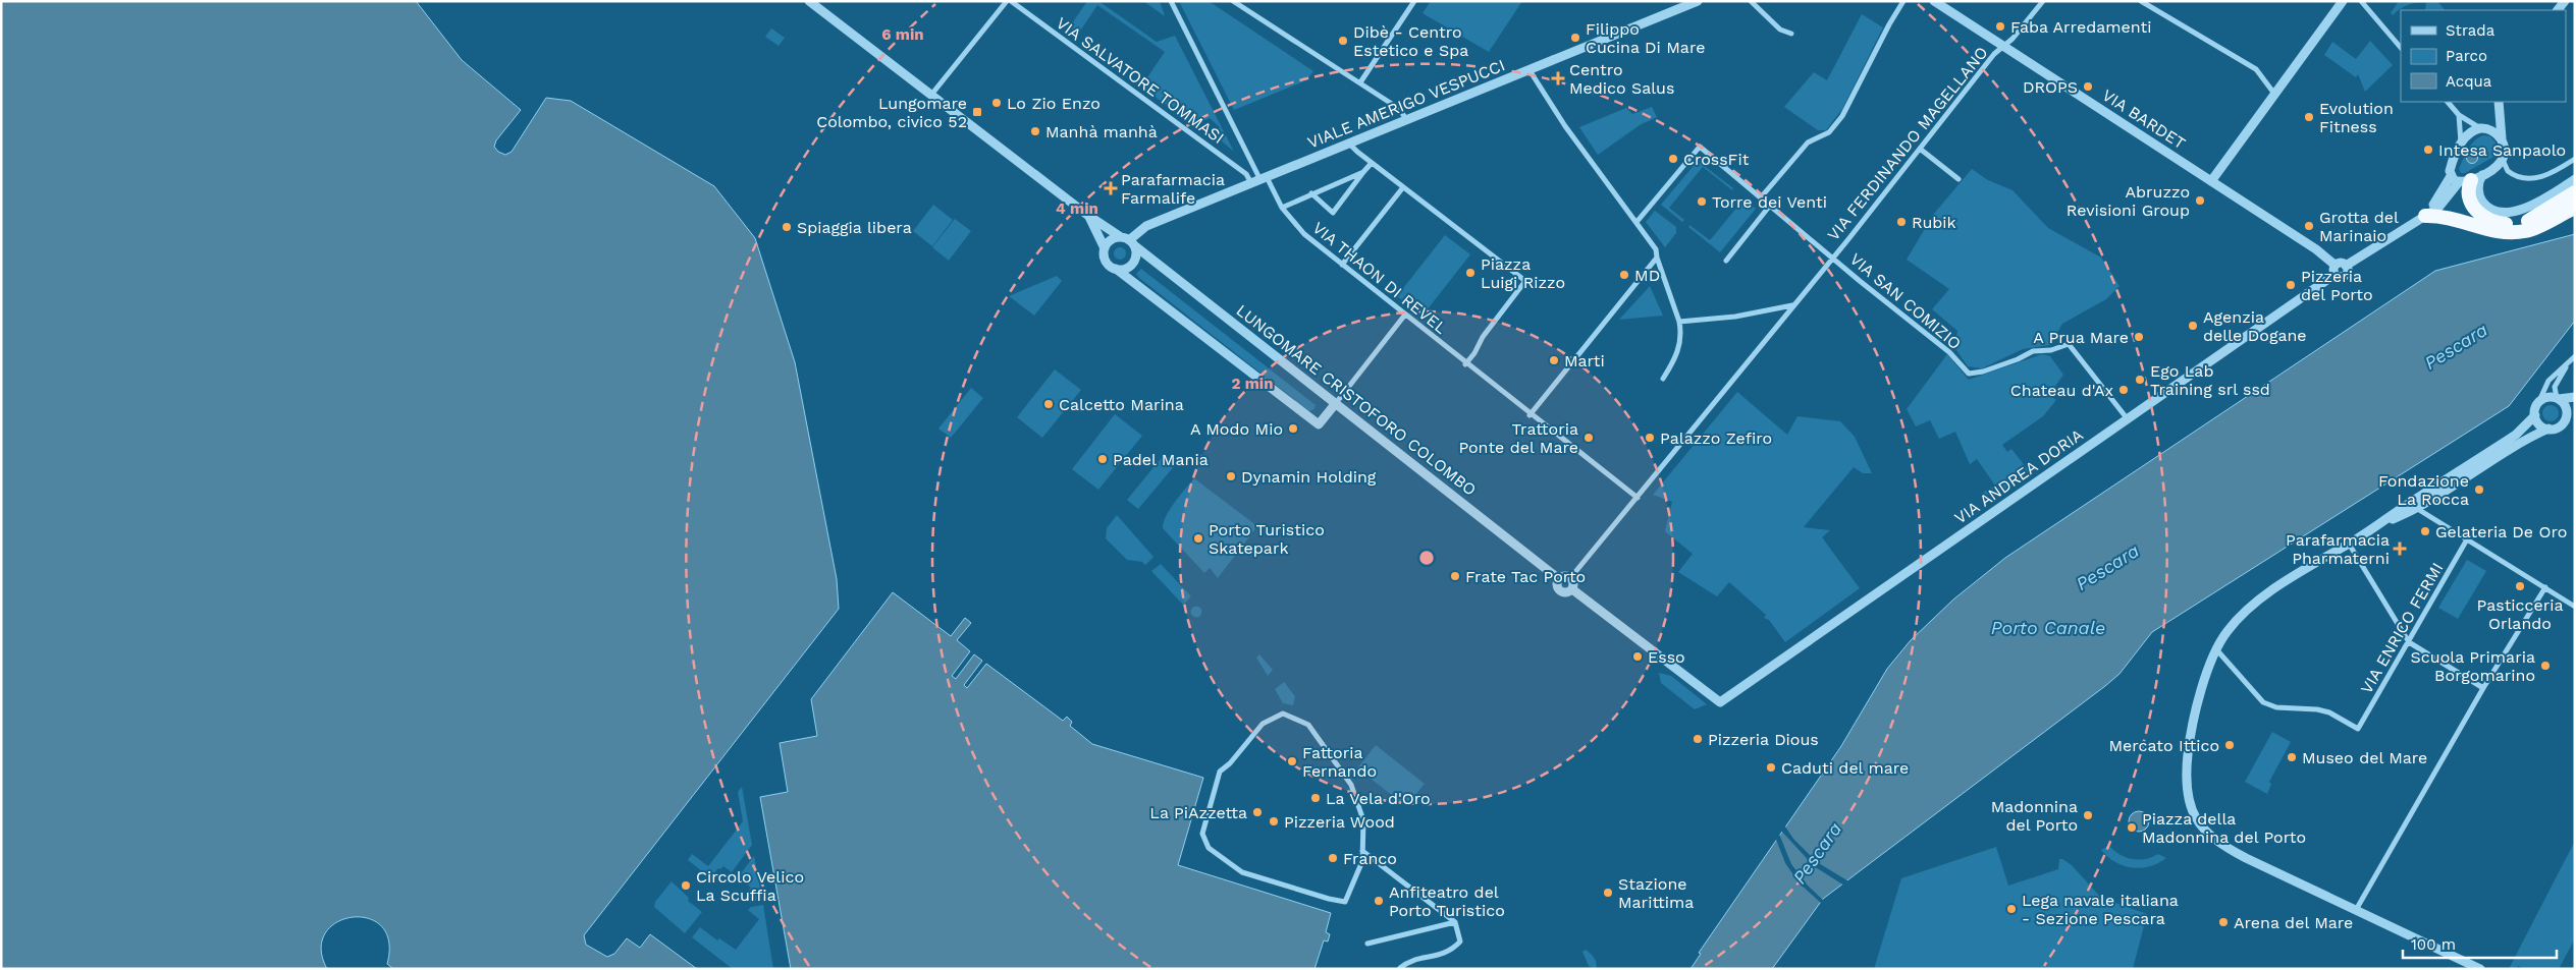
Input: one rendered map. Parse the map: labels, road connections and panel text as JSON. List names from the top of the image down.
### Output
{
  "streets": {
    "street": [
      "VIA SALVATORE TOMMASI",
      "VIALE AMERIGO VESPUCCI",
      "VIA BARDET",
      "VIA FERDINANDO MAGELLANO",
      "VIA THAON DI REVEL",
      "VIA SAN COMIZIO",
      "LUNGOMARE CRISTOFORO COLOMBO",
      "VIA ANDREA DORIA",
      "VIA ENRICO FERMI"
    ]
  },
  "crossings": [
    ["VIA SALVATORE TOMMASI", "VIALE AMERIGO VESPUCCI"],
    ["VIALE AMERIGO VESPUCCI", "VIA THAON DI REVEL"],
    ["VIALE AMERIGO VESPUCCI", "LUNGOMARE CRISTOFORO COLOMBO"],
    ["VIA BARDET", "VIA FERDINANDO MAGELLANO"],
    ["VIA BARDET", "VIA ANDREA DORIA"],
    ["VIA FERDINANDO MAGELLANO", "VIA THAON DI REVEL"],
    ["VIA FERDINANDO MAGELLANO", "VIA SAN COMIZIO"],
    ["VIA FERDINANDO MAGELLANO", "LUNGOMARE CRISTOFORO COLOMBO"],
    ["VIA FERDINANDO MAGELLANO", "VIA ANDREA DORIA"],
    ["VIA SAN COMIZIO", "VIA ANDREA DORIA"],
    ["LUNGOMARE CRISTOFORO COLOMBO", "VIA ANDREA DORIA"]
  ],
  "water": ["Pescara", "Porto Canale"],
  "places": {
    "other": [
      "Faba Arredamenti",
      "Filippo Cucina Di Mare",
      "Dibè - Centro Estetico e Spa",
      "DROPS",
      "Lo Zio Enzo",
      "Evolution Fitness",
      "Manhà manhà",
      "Intesa Sanpaolo",
      "CrossFit",
      "Abruzzo Revisioni Group",
      "Torre dei Venti",
      "Rubik",
      "Grotta del Marinaio",
      "Spiaggia libera",
      "Piazza Luigi Rizzo",
      "MD",
      "Pizzeria del Porto",
      "Agenzia delle Dogane",
      "A Prua Mare",
      "Marti",
      "Ego Lab Training srl ssd",
      "Chateau d'Ax",
      "Calcetto Marina",
      "A Modo Mio",
      "Trattoria Ponte del Mare",
      "Palazzo Zefiro",
      "Padel Mania",
      "Dynamin Holding",
      "Fondazione La Rocca",
      "Gelateria De Oro",
      "Porto Turistico Skatepark",
      "Frate Tac Porto",
      "Pasticceria Orlando",
      "Esso",
      "Scuola Primaria Borgomarino",
      "Pizzeria Dious",
      "Mercato Ittico",
      "Museo del Mare",
      "Fattoria Fernando",
      "Caduti del mare",
      "La Vela d'Oro",
      "La PiAzzetta",
      "Madonnina del Porto",
      "Pizzeria Wood",
      "Piazza della Madonnina del Porto",
      "Franco",
      "Circolo Velico La Scuffia",
      "Stazione Marittima",
      "Anfiteatro del Porto Turistico",
      "Lega navale italiana - Sezione Pescara",
      "Arena del Mare"
    ],
    "health": ["Centro Medico Salus", "Parafarmacia Farmalife", "Parafarmacia Pharmaterni"],
    "transit": ["Lungomare Colombo, civico 52"]
  },
  "legend": ["Strada", "Parco", "Acqua"],
  "scale_bar": "100 m",
  "rings": ["6 min", "4 min", "2 min"]
}
